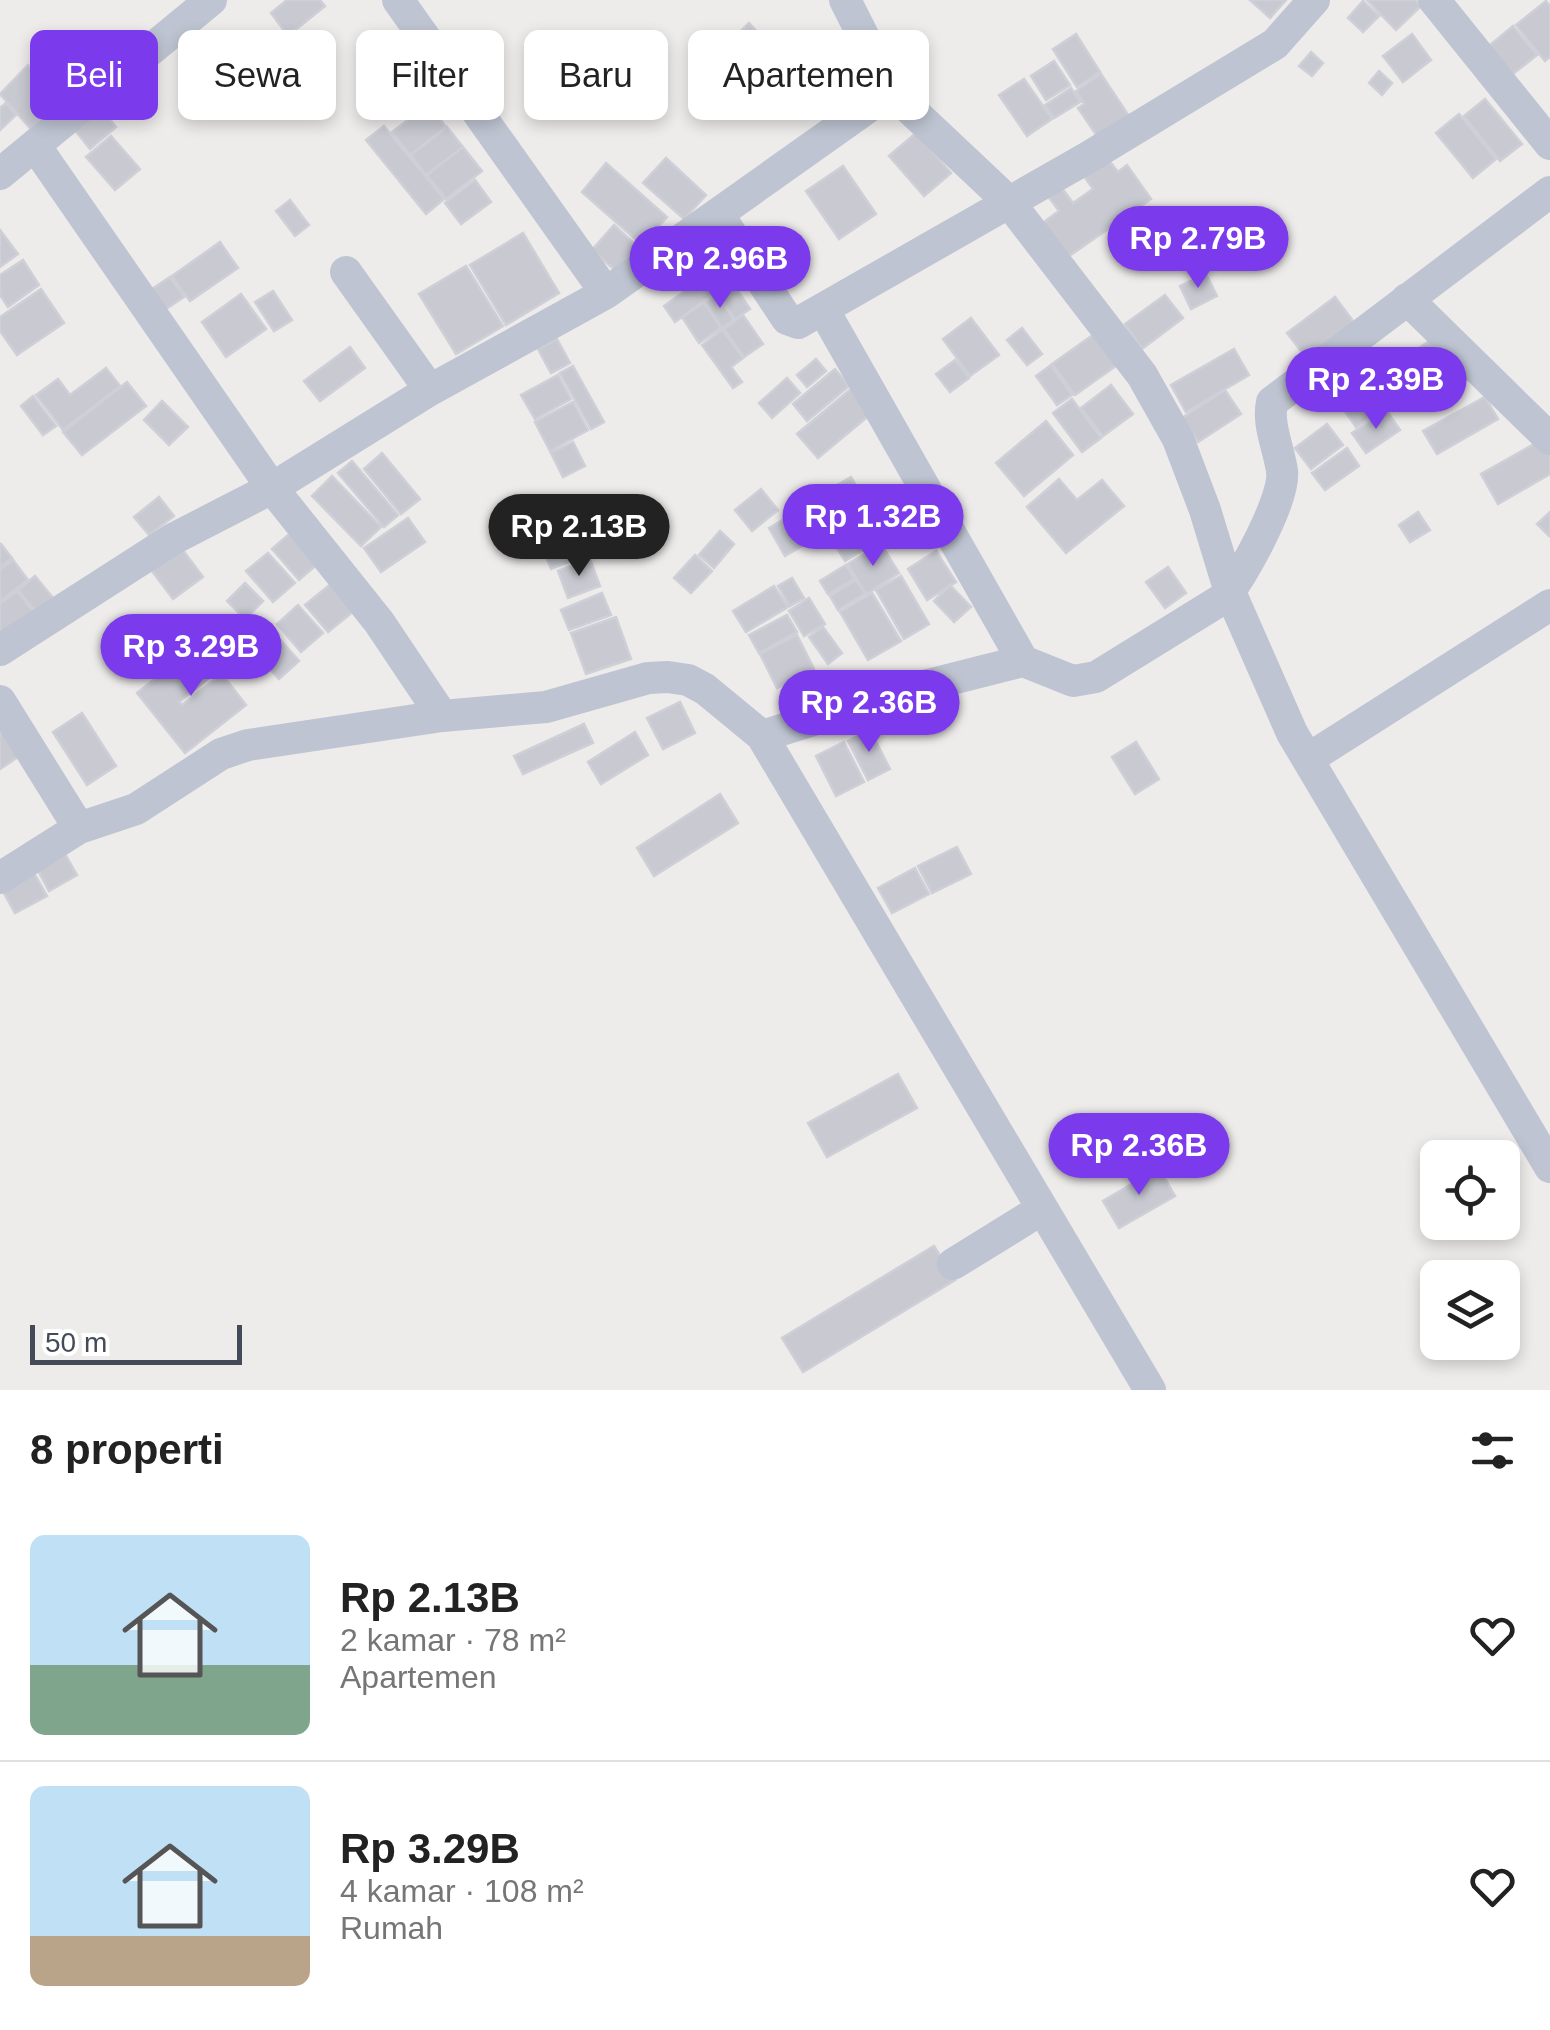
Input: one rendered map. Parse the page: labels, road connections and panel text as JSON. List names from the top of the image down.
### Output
{
  "scale_bar": "50 m",
  "page": {
    "chip": [
      "Beli",
      "Sewa",
      "Filter",
      "Baru",
      "Apartemen"
    ],
    "price": [
      "Rp 2.79B",
      "Rp 2.96B",
      "Rp 2.39B",
      "Rp 1.32B",
      "Rp 2.13B",
      "Rp 3.29B",
      "Rp 2.36B",
      "Rp 2.36B"
    ],
    "scale": "50 m",
    "heading": "8 properti",
    "list": [
      {
        "name": "Rp 2.13B",
        "note": "2 kamar · 78 m² · Apartemen"
      },
      {
        "name": "Rp 3.29B",
        "note": "4 kamar · 108 m² · Rumah"
      }
    ]
  }
}
